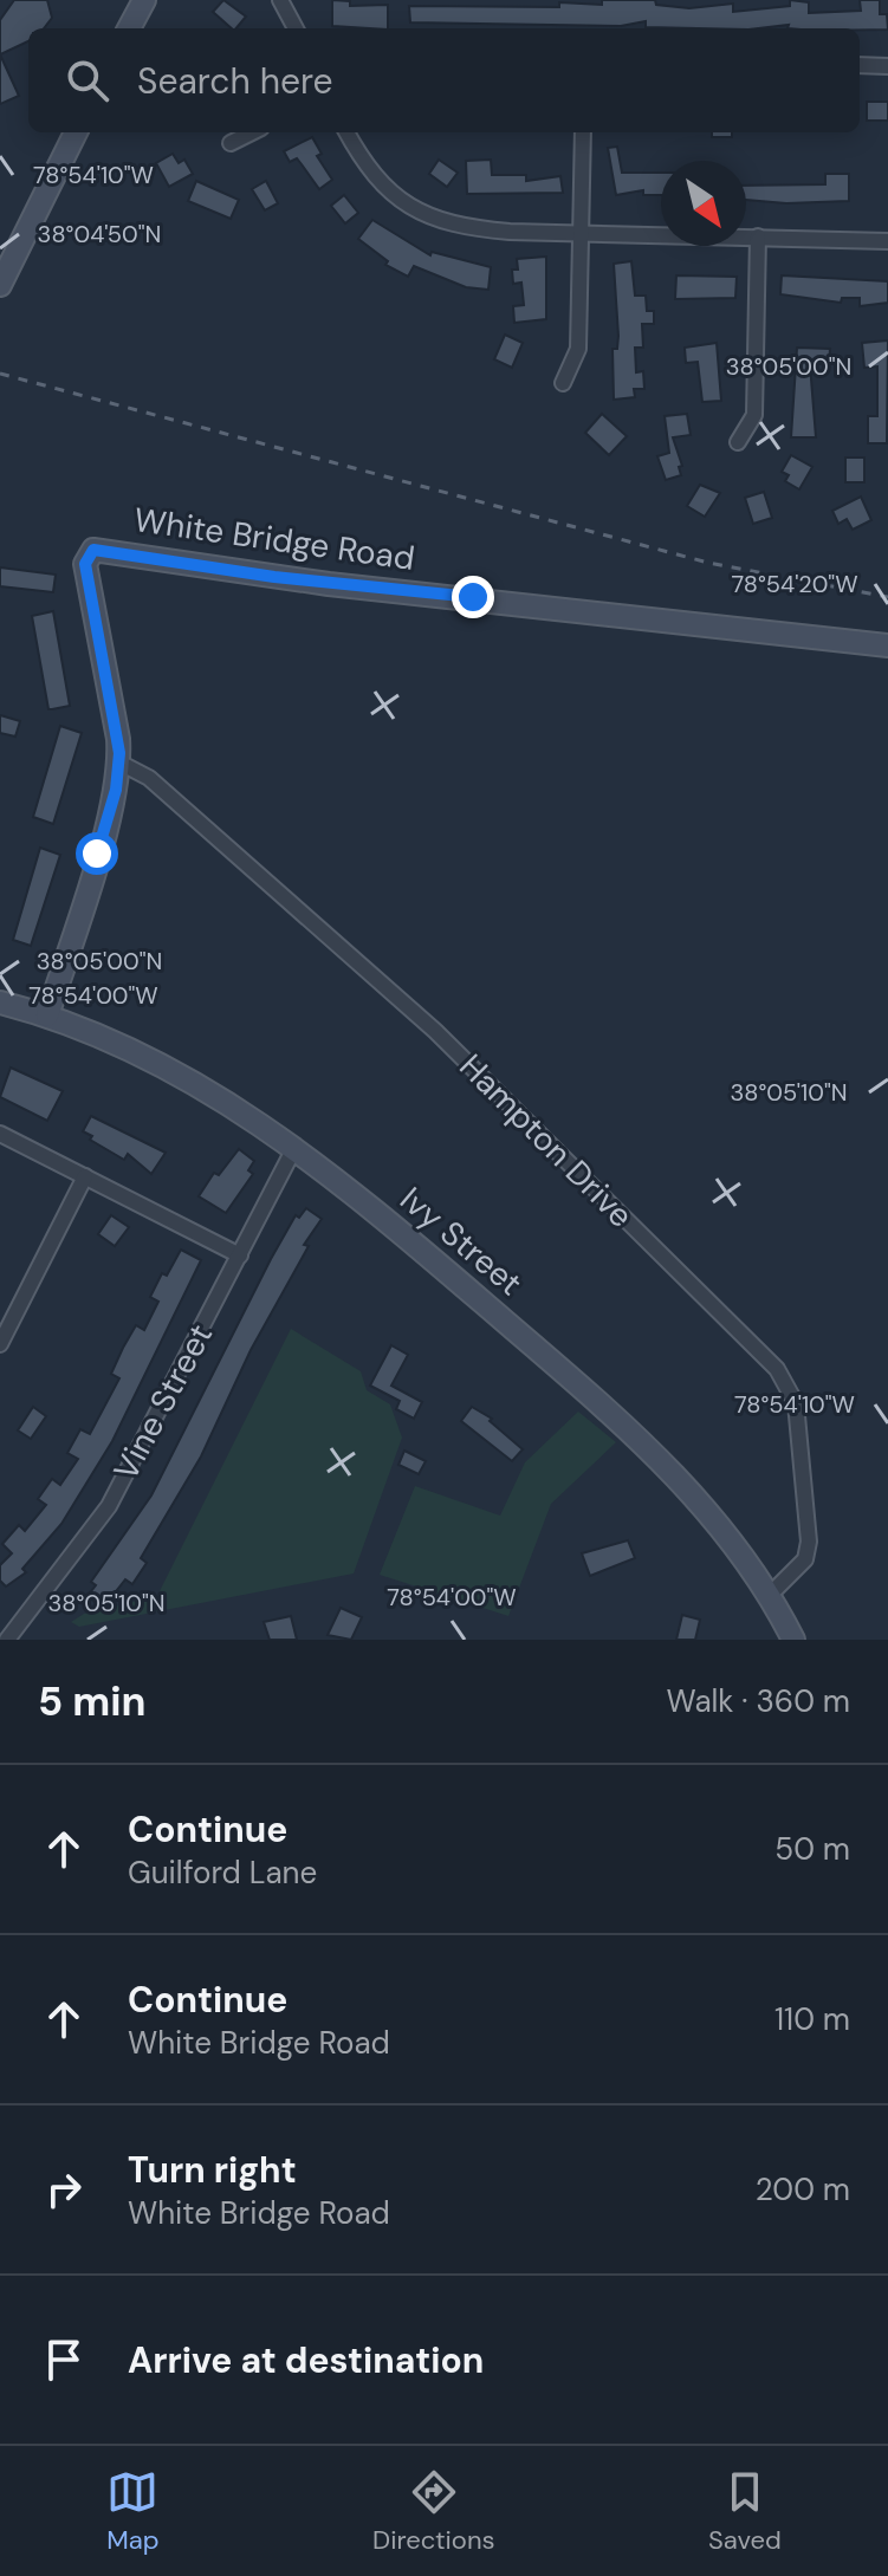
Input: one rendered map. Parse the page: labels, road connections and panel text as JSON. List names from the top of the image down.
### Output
{
  "streets": {
    "street": [
      "White Bridge Road",
      "Hampton Drive",
      "Ivy Street",
      "Vine Street"
    ]
  },
  "crossings": [
    ["White Bridge Road", "Hampton Drive"],
    ["Hampton Drive", "Ivy Street"],
    ["Ivy Street", "Vine Street"]
  ],
  "north": "bottom right",
  "page": {
    "search": "Search here",
    "heading": ["5 min", "Walk · 360 m"],
    "list": [
      ["Continue", "Guilford Lane", "50 m"],
      ["Continue", "White Bridge Road", "110 m"],
      ["Turn right", "White Bridge Road", "200 m"],
      "Arrive at destination"
    ],
    "nav": ["Map", "Directions", "Saved"]
  },
  "coordinates": [
    "78°54'10\"W",
    "38°04'50\"N",
    "38°05'00\"N",
    "78°54'20\"W",
    "78°54'00\"W",
    "38°05'10\"N"
  ]
}
